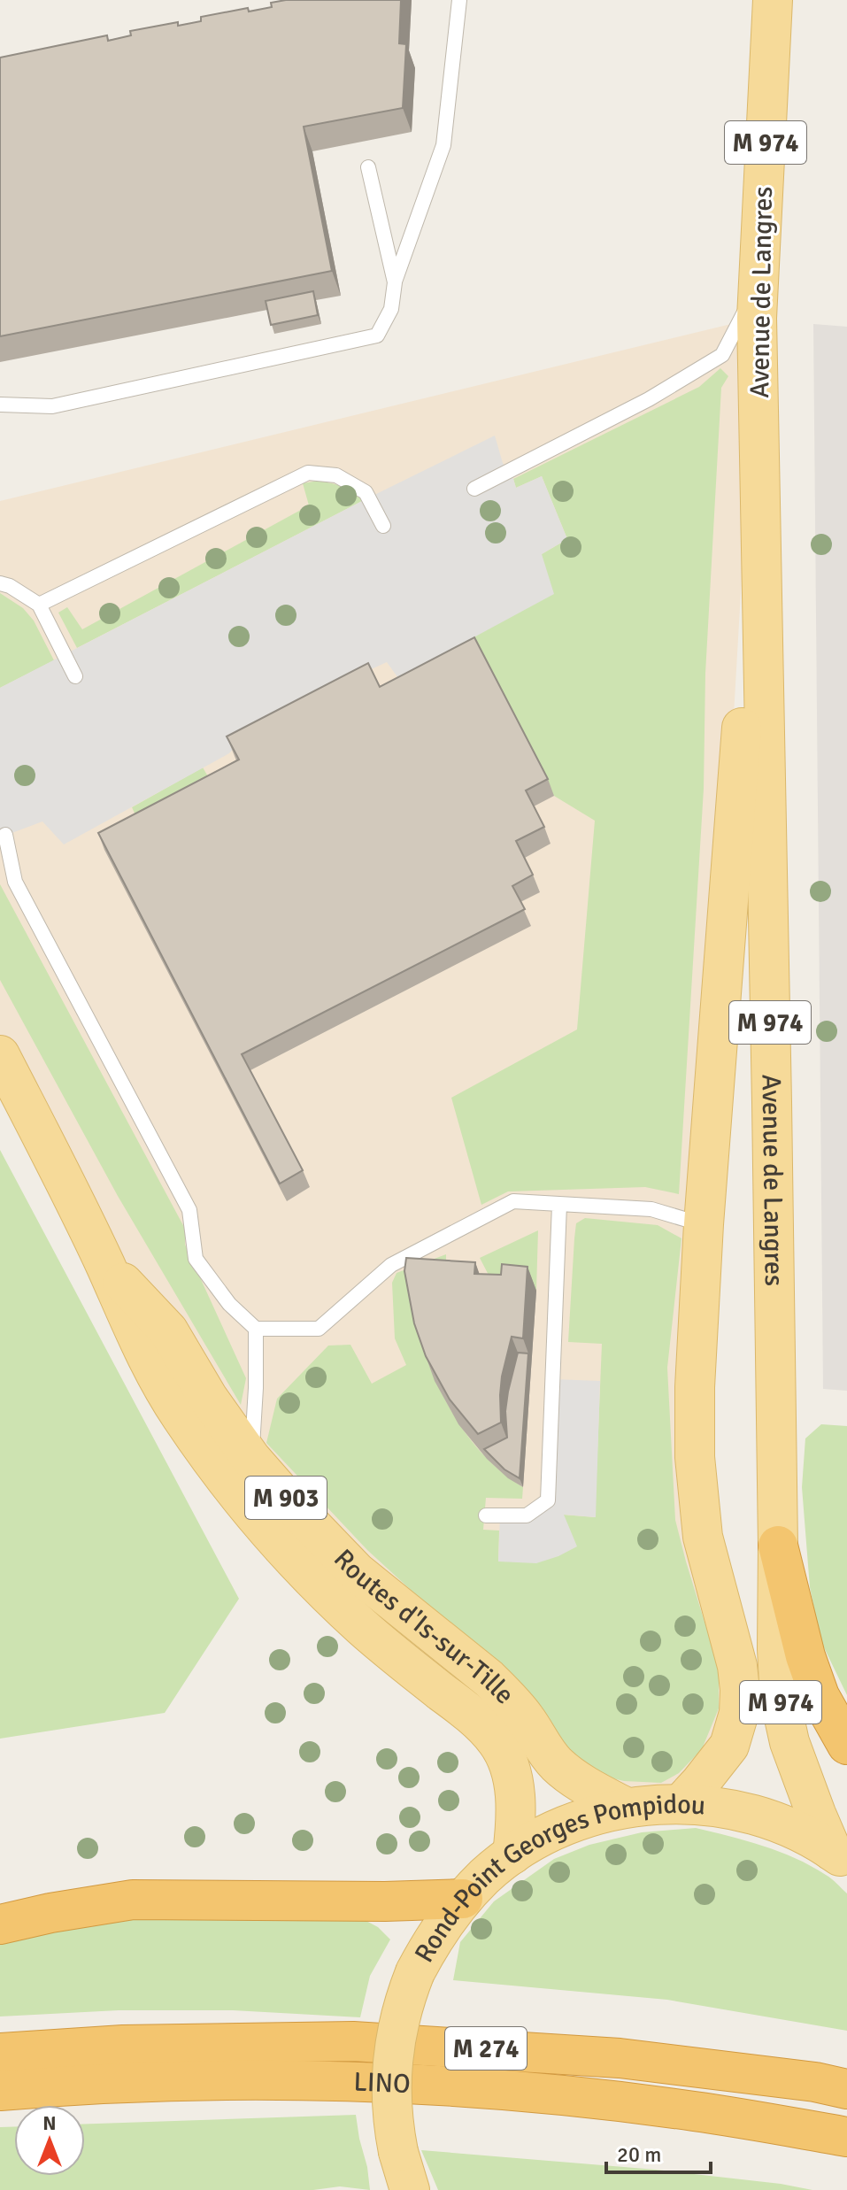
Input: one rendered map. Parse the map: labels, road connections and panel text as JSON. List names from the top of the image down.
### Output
{
  "streets": {
    "highway": ["M 274", "LINO"],
    "main road": [
      "M 974",
      "Avenue de Langres",
      "M 903",
      "Routes d'Is-sur-Tille",
      "Rond-Point Georges Pompidou"
    ]
  },
  "crossings": [
    ["Avenue de Langres", "Rond-Point Georges Pompidou"],
    ["Routes d'Is-sur-Tille", "Rond-Point Georges Pompidou"]
  ],
  "scale_bar": "20 m",
  "north": "top"
}
